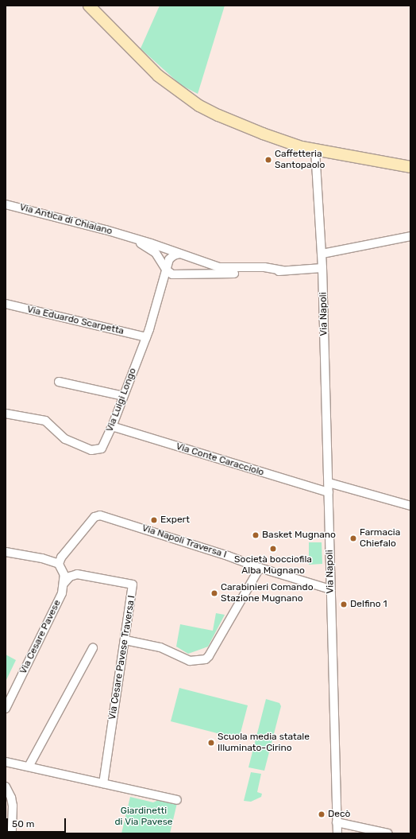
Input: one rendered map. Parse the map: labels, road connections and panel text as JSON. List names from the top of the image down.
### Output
{
  "streets": {
    "street": [
      "Via Antica di Chiaiano",
      "Via Napoli",
      "Via Eduardo Scarpetta",
      "Via Luigi Longo",
      "Via Conte Caracciolo",
      "Via Napoli Traversa I",
      "Via Cesare Pavese",
      "Via Cesare Pavese Traversa I"
    ]
  },
  "crossings": [
    ["Via Antica di Chiaiano", "Via Napoli"],
    ["Via Antica di Chiaiano", "Via Luigi Longo"],
    ["Via Napoli", "Via Conte Caracciolo"],
    ["Via Napoli", "Via Napoli Traversa I"],
    ["Via Eduardo Scarpetta", "Via Luigi Longo"],
    ["Via Luigi Longo", "Via Conte Caracciolo"],
    ["Via Cesare Pavese", "Via Cesare Pavese Traversa I"]
  ],
  "parks": ["Giardinetti di Via Pavese"],
  "places": [
    "Caffetteria Santopaolo",
    "Expert",
    "Basket Mugnano",
    "Farmacia Chiefalo",
    "Società bocciofila Alba Mugnano",
    "Carabinieri Comando Stazione Mugnano",
    "Delfino 1",
    "Scuola media statale Illuminato-Cirino",
    "Decò"
  ],
  "scale_bar": "50 m"
}
